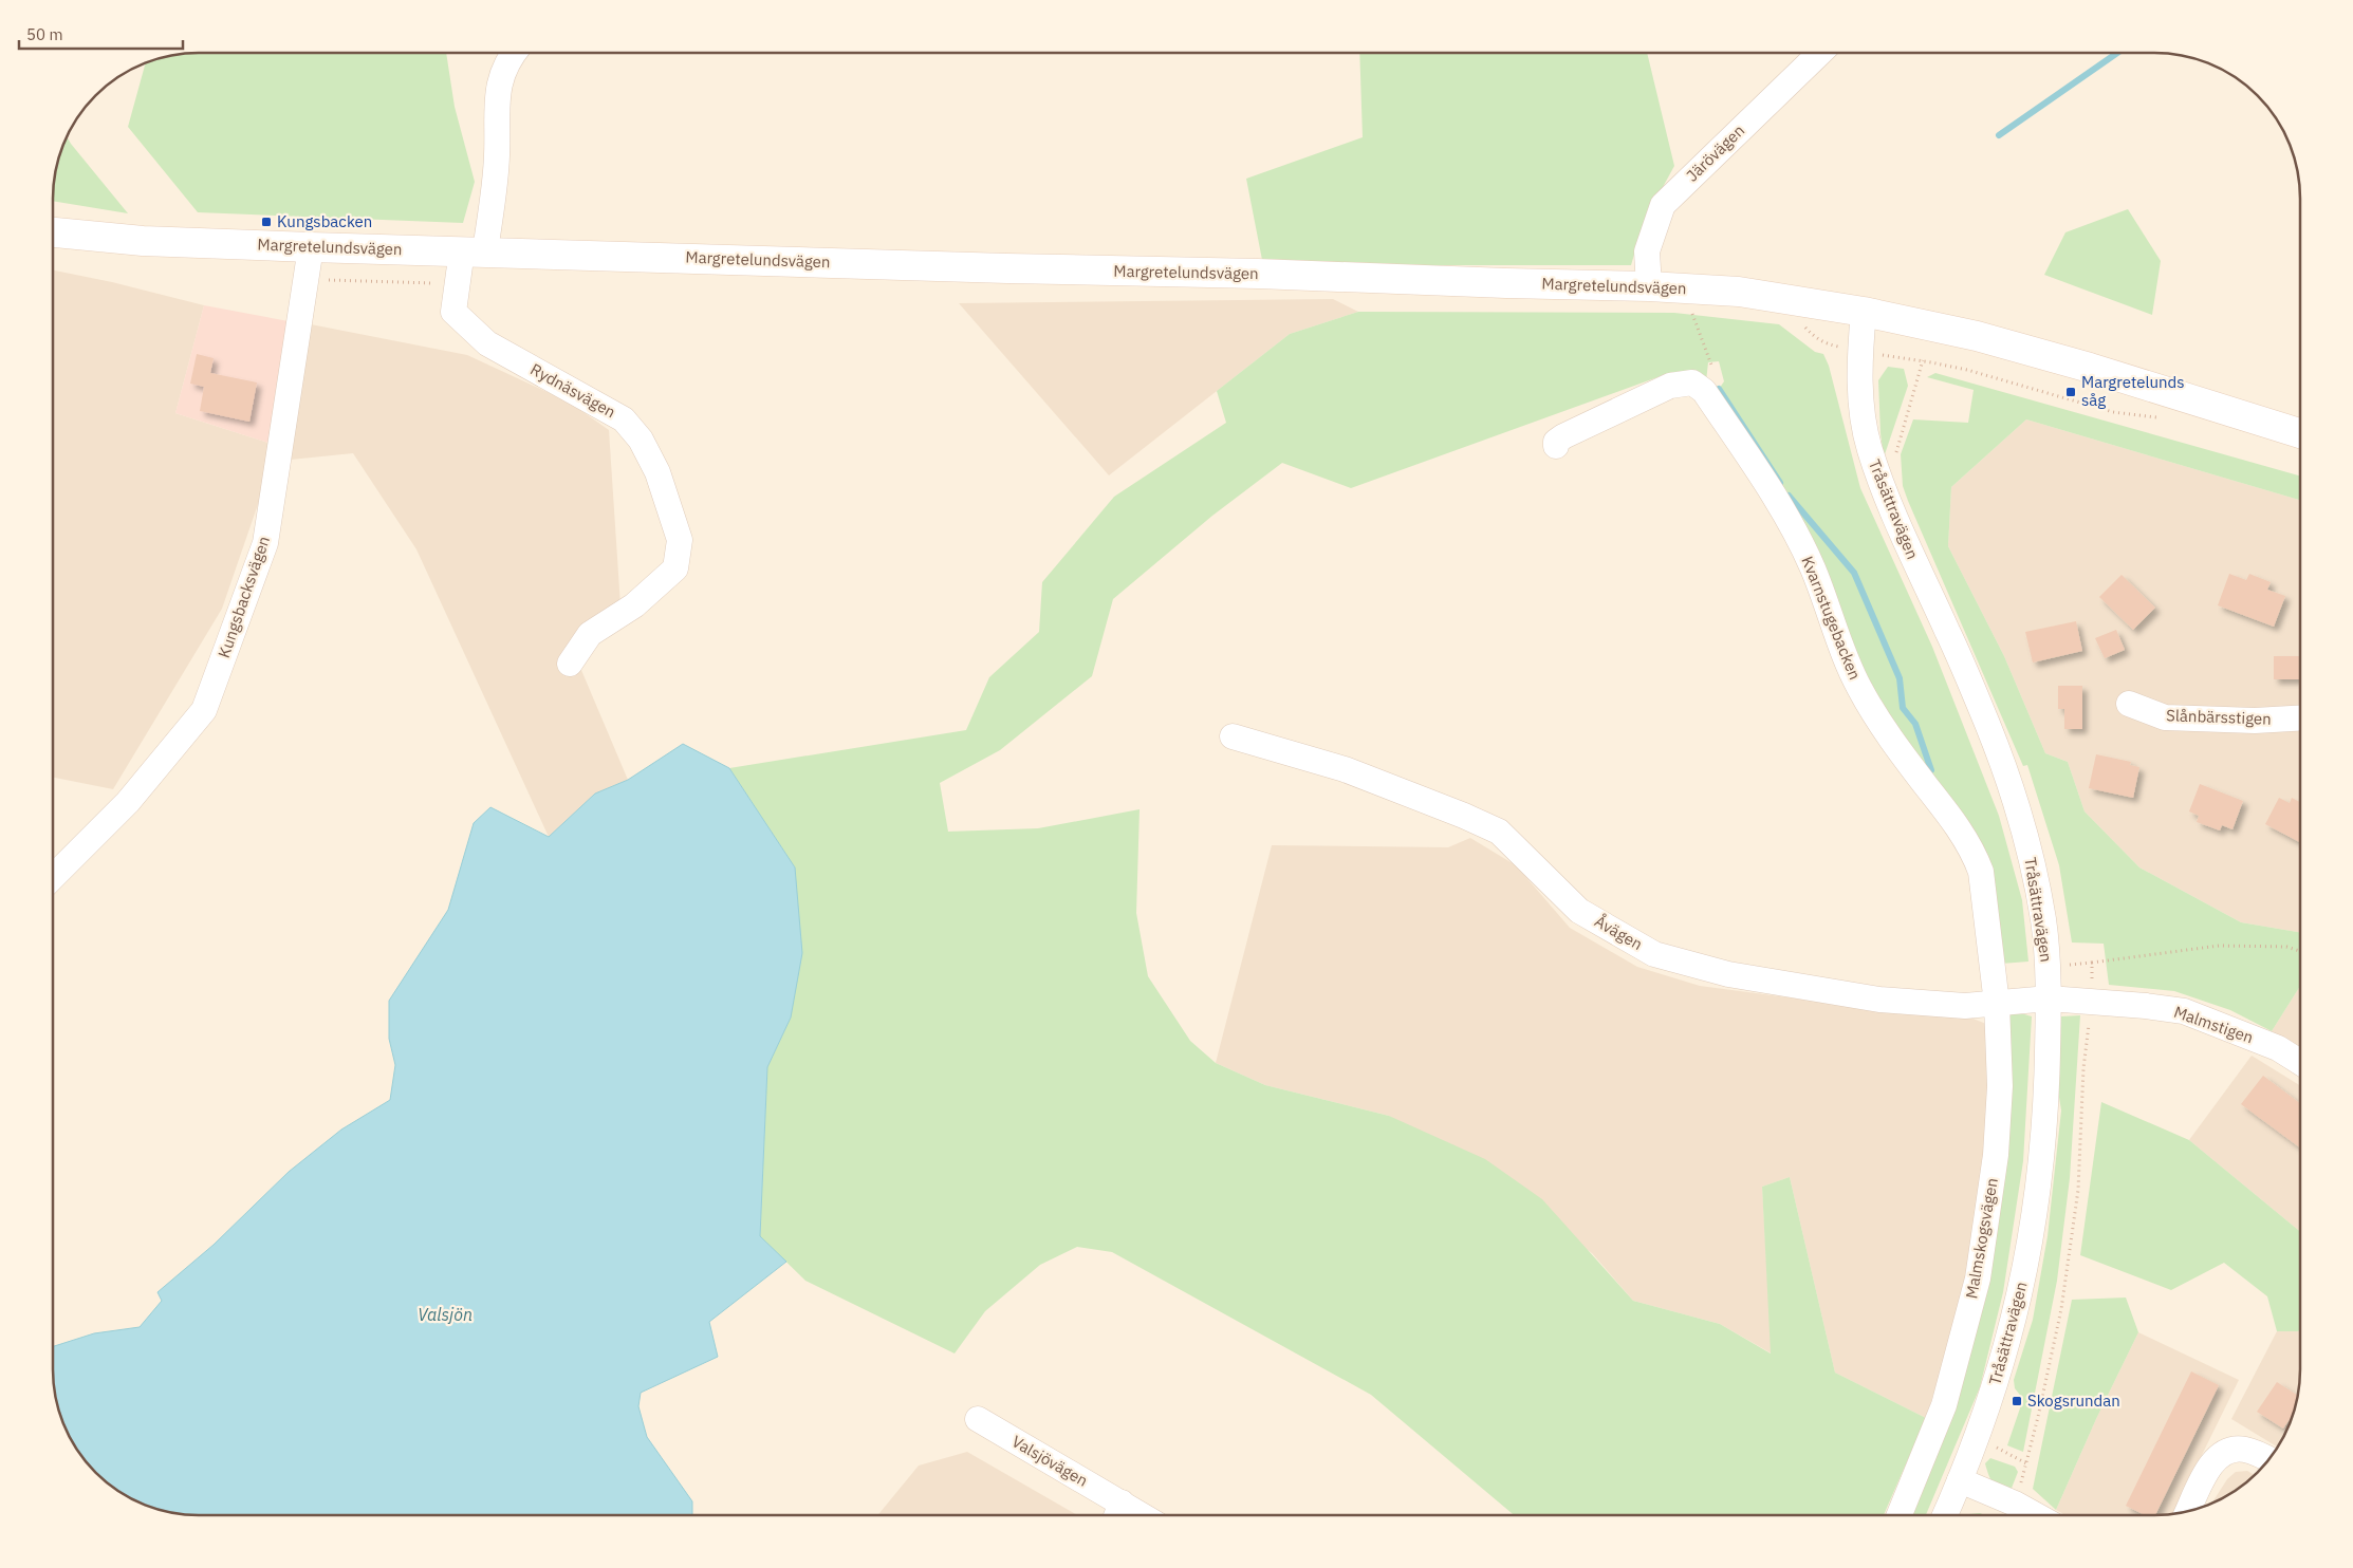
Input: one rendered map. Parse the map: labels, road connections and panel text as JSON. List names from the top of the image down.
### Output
{
  "streets": {
    "street": [
      "Järövägen",
      "Margretelundsvägen",
      "Rydnäsvägen",
      "Tråsättravägen",
      "Kungsbacksvägen",
      "Kvarnstugebacken",
      "Slånbärsstigen",
      "Åvägen",
      "Malmstigen",
      "Malmskogsvägen",
      "Valsjövägen"
    ]
  },
  "crossings": [
    ["Järövägen", "Margretelundsvägen"],
    ["Margretelundsvägen", "Rydnäsvägen"],
    ["Margretelundsvägen", "Tråsättravägen"],
    ["Margretelundsvägen", "Kungsbacksvägen"],
    ["Tråsättravägen", "Åvägen"],
    ["Tråsättravägen", "Malmstigen"],
    ["Kvarnstugebacken", "Åvägen"],
    ["Kvarnstugebacken", "Malmskogsvägen"],
    ["Åvägen", "Malmstigen"],
    ["Åvägen", "Malmskogsvägen"]
  ],
  "water": ["Valsjön"],
  "places": {
    "transit": ["Kungsbacken", "Margretelunds såg", "Skogsrundan"]
  },
  "scale_bar": "50 m"
}
